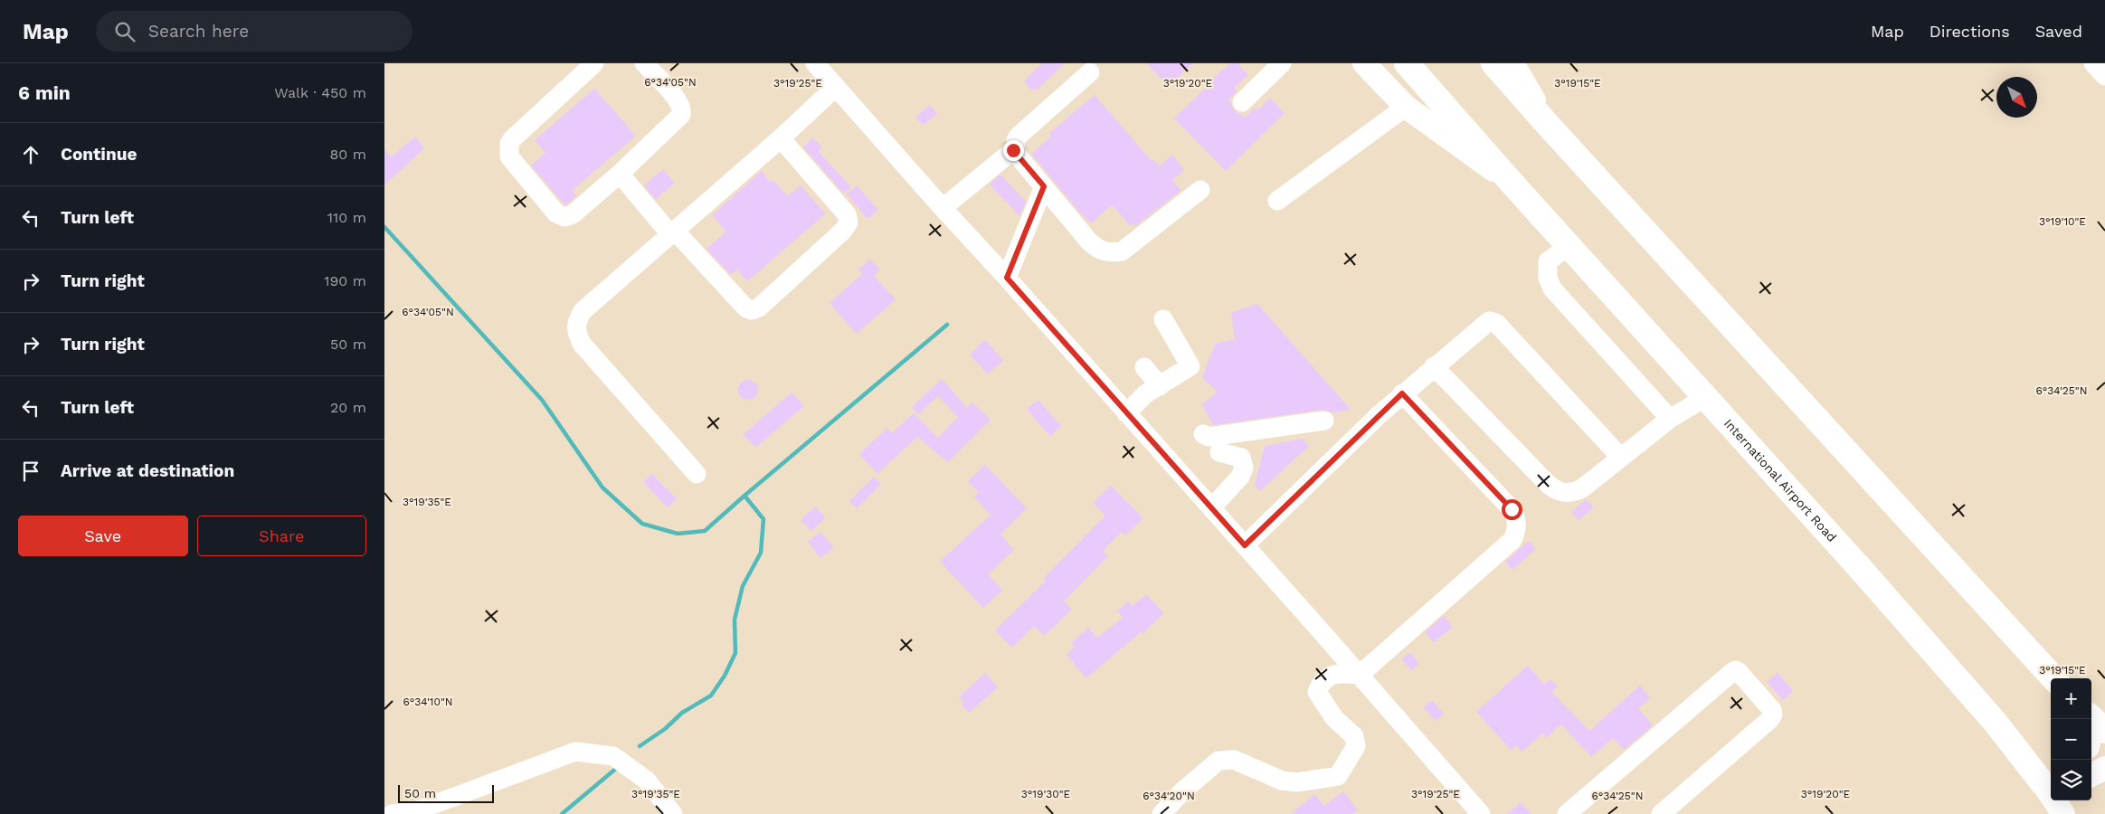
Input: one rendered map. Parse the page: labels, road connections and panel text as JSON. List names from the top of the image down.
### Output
{
  "streets": {
    "highway": ["International Airport Road"]
  },
  "scale_bar": "50 m",
  "north": "bottom right",
  "page": {
    "header": "Map",
    "search": "Search here",
    "nav": ["Map", "Directions", "Saved"],
    "heading": ["6 min", "Walk · 450 m"],
    "list": [
      ["Continue", "80 m"],
      ["Turn left", "110 m"],
      ["Turn right", "190 m"],
      ["Turn right", "50 m"],
      ["Turn left", "20 m"],
      "Arrive at destination"
    ],
    "buttons": ["Save", "Share"],
    "map_buttons": ["+", "−"],
    "scale": "50 m"
  },
  "coordinates": [
    "6°34'05\"N",
    "3°19'25\"E",
    "3°19'20\"E",
    "3°19'15\"E",
    "3°19'10\"E",
    "6°34'25\"N",
    "3°19'35\"E",
    "6°34'10\"N",
    "3°19'30\"E",
    "6°34'20\"N"
  ]
}
